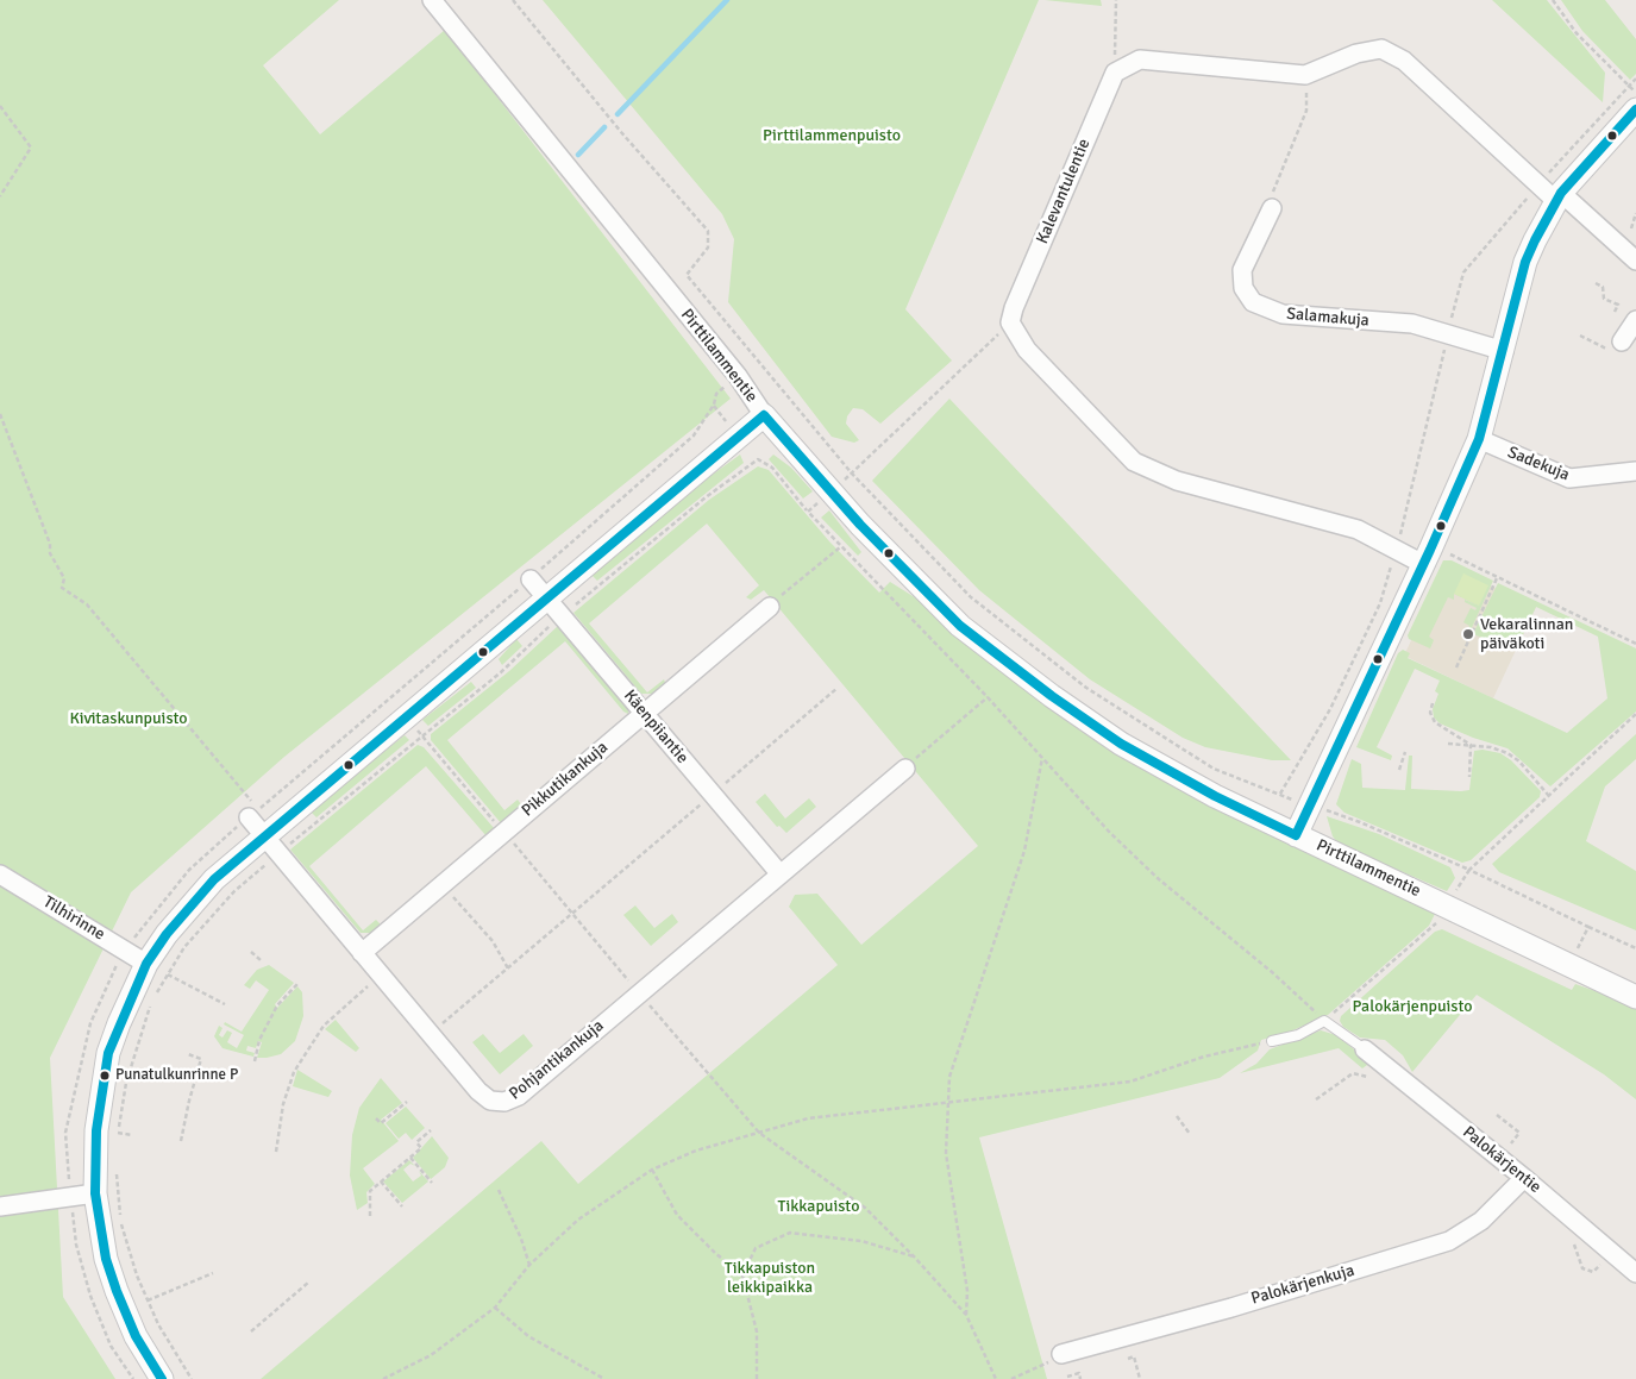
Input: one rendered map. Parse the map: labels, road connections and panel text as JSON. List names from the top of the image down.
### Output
{
  "streets": {
    "street": [
      "Kalevantulentie",
      "Salamakuja",
      "Pirttilammentie",
      "Sadekuja",
      "Käenpiiantie",
      "Pikkutikankuja",
      "Tilhirinne",
      "Pohjantikankuja",
      "Palokärjentie",
      "Palokärjenkuja"
    ]
  },
  "crossings": [
    ["Käenpiiantie", "Pikkutikankuja"],
    ["Käenpiiantie", "Pohjantikankuja"],
    ["Pikkutikankuja", "Pohjantikankuja"],
    ["Palokärjentie", "Palokärjenkuja"]
  ],
  "parks": [
    "Pirttilammenpuisto",
    "Kivitaskunpuisto",
    "Palokärjenpuisto",
    "Tikkapuisto",
    "Tikkapuiston leikkipaikka"
  ],
  "places": ["Vekaralinnan päiväkoti", "Punatulkunrinne P"]
}
